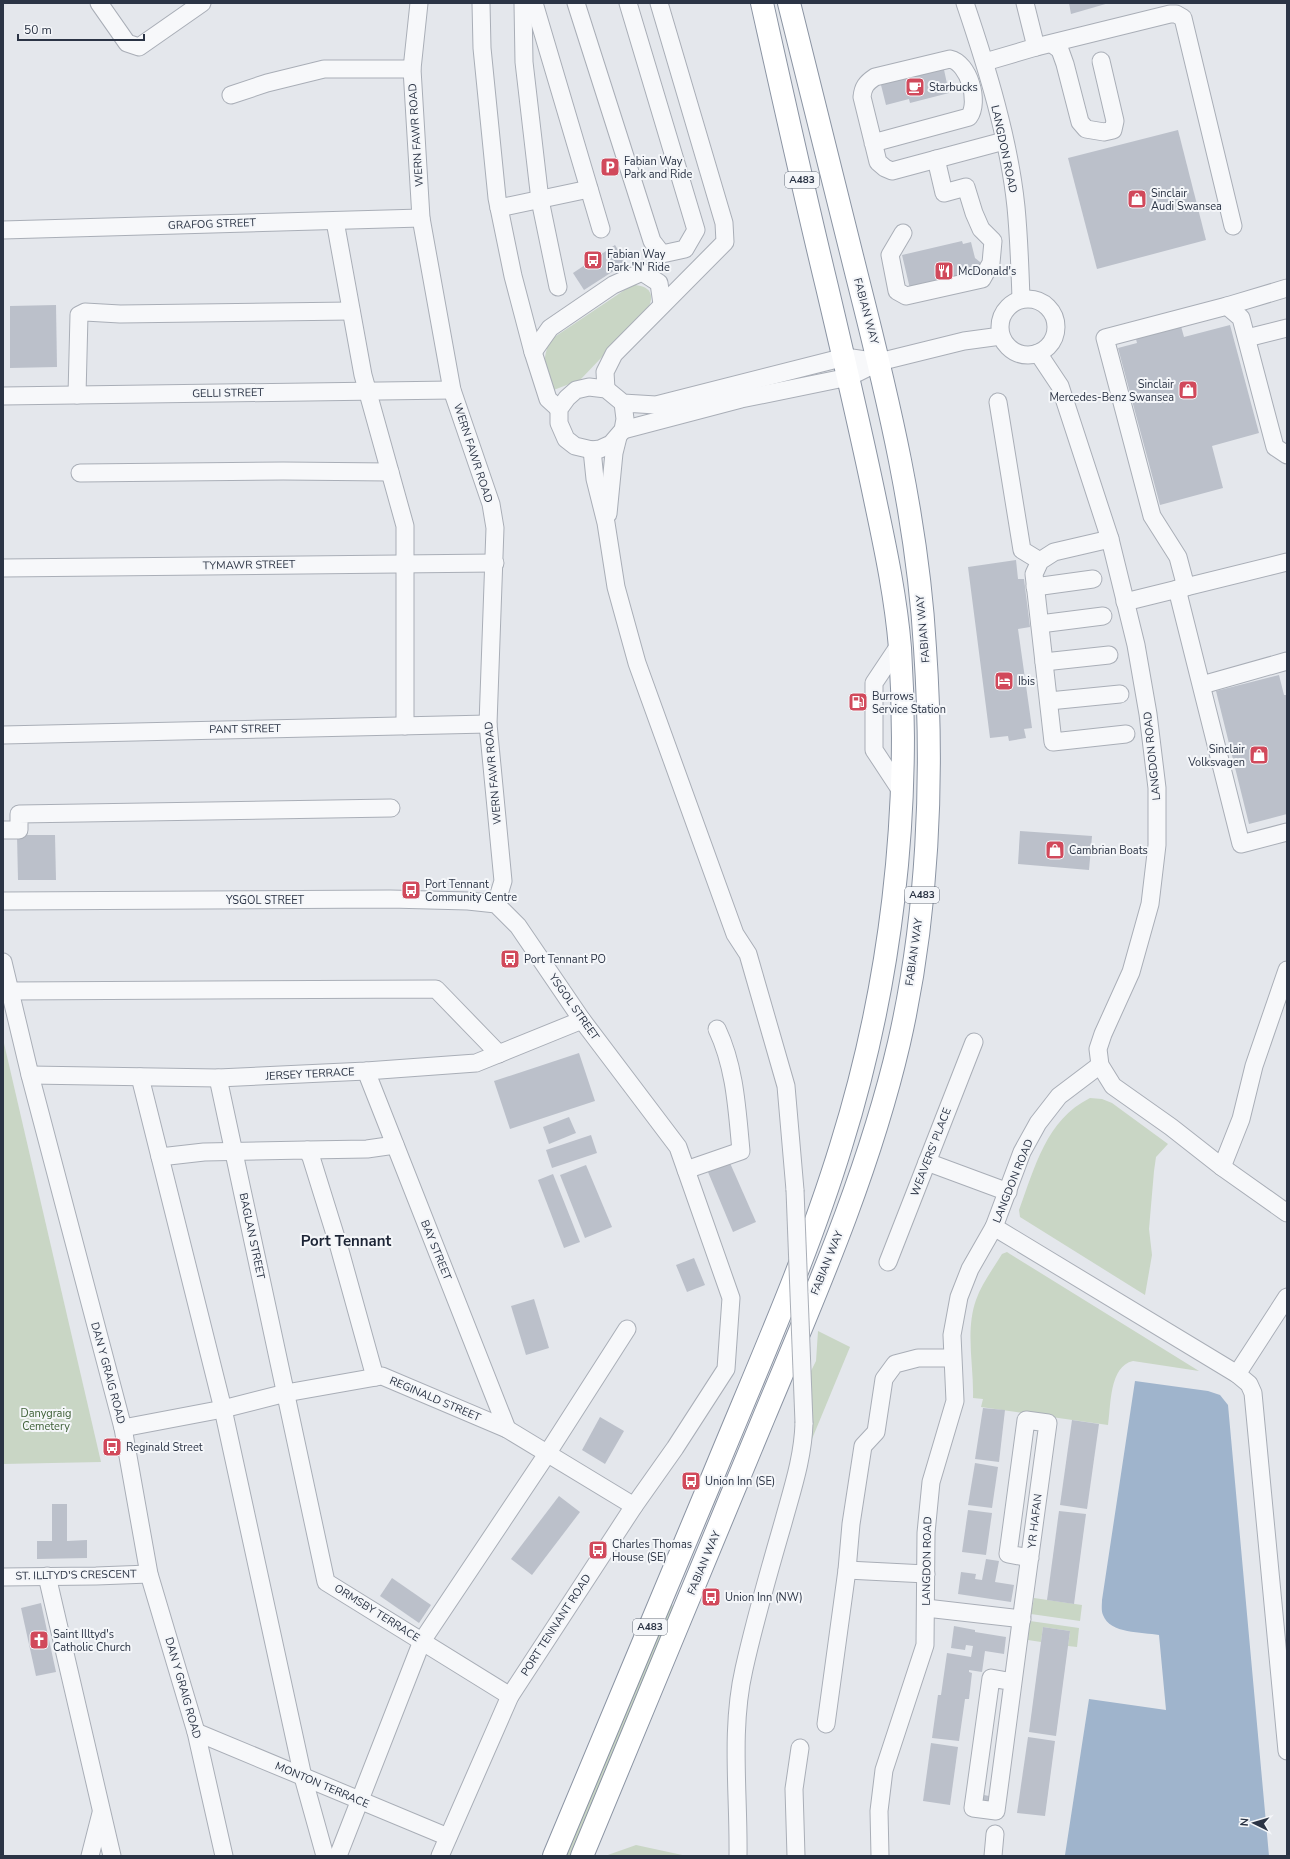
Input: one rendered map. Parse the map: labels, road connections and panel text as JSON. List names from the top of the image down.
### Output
{
  "streets": {
    "highway": ["A483", "FABIAN WAY"],
    "street": [
      "WERN FAWR ROAD",
      "LANGDON ROAD",
      "GRAFOG STREET",
      "GELLI STREET",
      "TYMAWR STREET",
      "PANT STREET",
      "YSGOL STREET",
      "JERSEY TERRACE",
      "WEAVERS' PLACE",
      "BAGLAN STREET",
      "BAY STREET",
      "DAN Y GRAIG ROAD",
      "REGINALD STREET",
      "YR HAFAN",
      "ST. ILLTYD'S CRESCENT",
      "ORMSBY TERRACE",
      "PORT TENNANT ROAD",
      "MONTON TERRACE"
    ]
  },
  "crossings": [
    ["WERN FAWR ROAD", "GRAFOG STREET"],
    ["WERN FAWR ROAD", "GELLI STREET"],
    ["WERN FAWR ROAD", "TYMAWR STREET"],
    ["WERN FAWR ROAD", "PANT STREET"],
    ["WERN FAWR ROAD", "YSGOL STREET"],
    ["YSGOL STREET", "JERSEY TERRACE"],
    ["YSGOL STREET", "PORT TENNANT ROAD"],
    ["JERSEY TERRACE", "BAGLAN STREET"],
    ["JERSEY TERRACE", "BAY STREET"],
    ["JERSEY TERRACE", "DAN Y GRAIG ROAD"],
    ["BAGLAN STREET", "REGINALD STREET"],
    ["BAGLAN STREET", "ORMSBY TERRACE"],
    ["BAY STREET", "REGINALD STREET"],
    ["DAN Y GRAIG ROAD", "REGINALD STREET"],
    ["DAN Y GRAIG ROAD", "ST. ILLTYD'S CRESCENT"],
    ["DAN Y GRAIG ROAD", "MONTON TERRACE"],
    ["REGINALD STREET", "ORMSBY TERRACE"],
    ["REGINALD STREET", "PORT TENNANT ROAD"],
    ["ORMSBY TERRACE", "PORT TENNANT ROAD"],
    ["PORT TENNANT ROAD", "MONTON TERRACE"]
  ],
  "districts": ["Port Tennant"],
  "parks": ["Danygraig Cemetery"],
  "places": {
    "cafe": ["Starbucks"],
    "parking": ["Fabian Way Park and Ride"],
    "shop": [
      "Sinclair Audi Swansea",
      "Sinclair Mercedes-Benz Swansea",
      "Sinclair Volksvagen",
      "Cambrian Boats"
    ],
    "bus stop": [
      "Fabian Way Park 'N' Ride",
      "Port Tennant Community Centre",
      "Port Tennant PO",
      "Reginald Street",
      "Union Inn (SE)",
      "Charles Thomas House (SE)",
      "Union Inn (NW)"
    ],
    "restaurant": ["McDonald's"],
    "hotel": ["Ibis"],
    "fuel station": ["Burrows Service Station"],
    "church": ["Saint Illtyd's Catholic Church"]
  },
  "scale_bar": "50 m",
  "north": "left"
}
